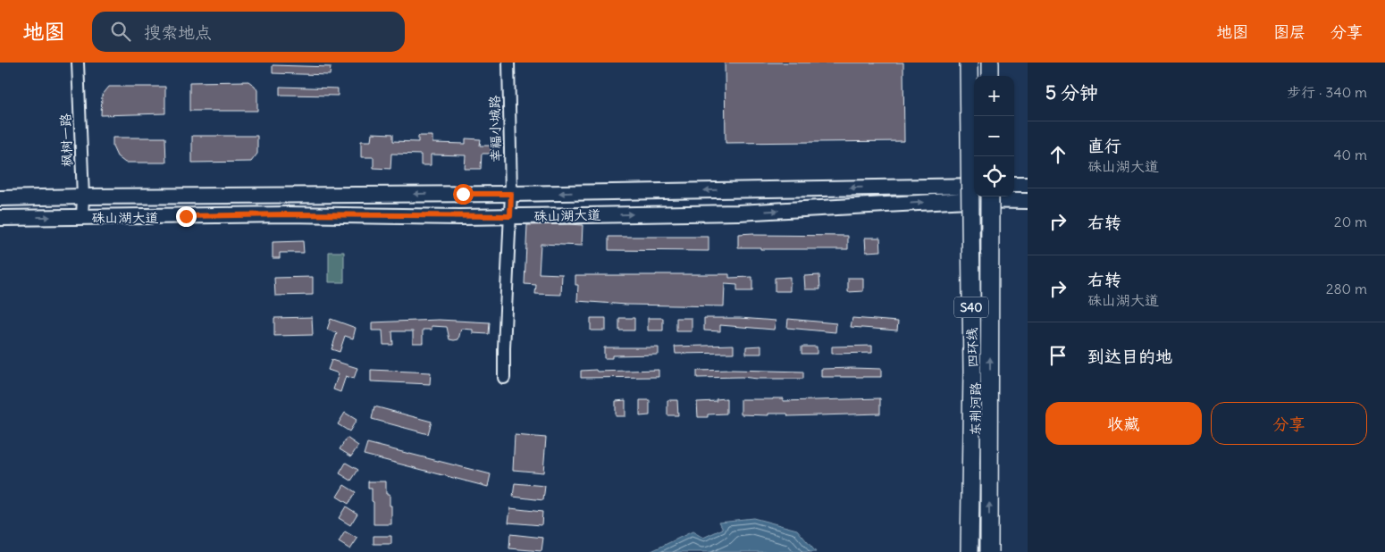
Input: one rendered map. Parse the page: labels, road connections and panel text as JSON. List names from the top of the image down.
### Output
{
  "streets": {
    "highway": ["S40", "四环线"],
    "main road": ["硃山湖大道", "东荆河路"],
    "street": ["幸福小城路", "枫树一路"]
  },
  "crossings": [
    ["幸福小城路", "硃山湖大道"],
    ["枫树一路", "硃山湖大道"]
  ],
  "page": {
    "header": "地图",
    "search": "搜索地点",
    "nav": ["地图", "图层", "分享"],
    "heading": ["5 分钟", "步行 · 340 m"],
    "map_buttons": ["+", "−"],
    "list": [
      ["直行", "硃山湖大道", "40 m"],
      ["右转", "20 m"],
      ["右转", "硃山湖大道", "280 m"],
      "到达目的地"
    ],
    "buttons": ["收藏", "分享"]
  }
}
